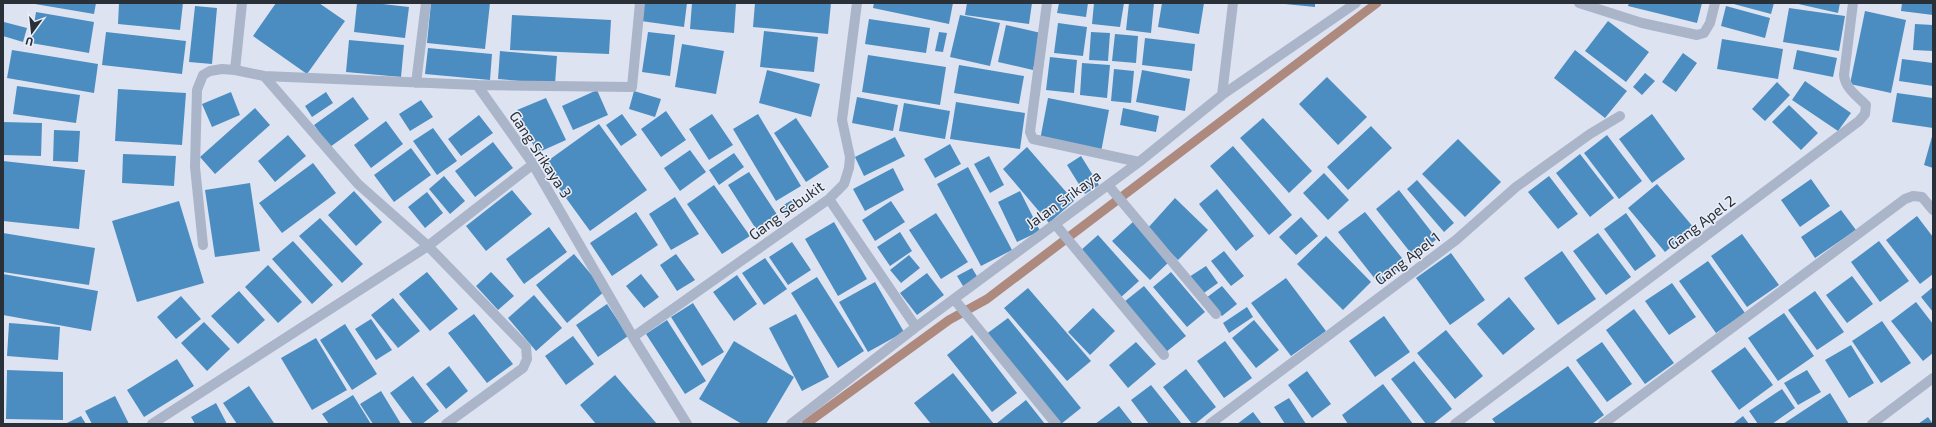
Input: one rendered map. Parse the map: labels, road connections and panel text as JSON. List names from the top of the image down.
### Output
{
  "streets": {
    "street": [
      "Gang Srikaya 3",
      "Jalan Srikaya",
      "Gang Sebukit",
      "Gang Apel 2",
      "Gang Apel 1"
    ]
  },
  "crossings": [
    ["Gang Srikaya 3", "Gang Sebukit"]
  ],
  "north": "bottom"
}
